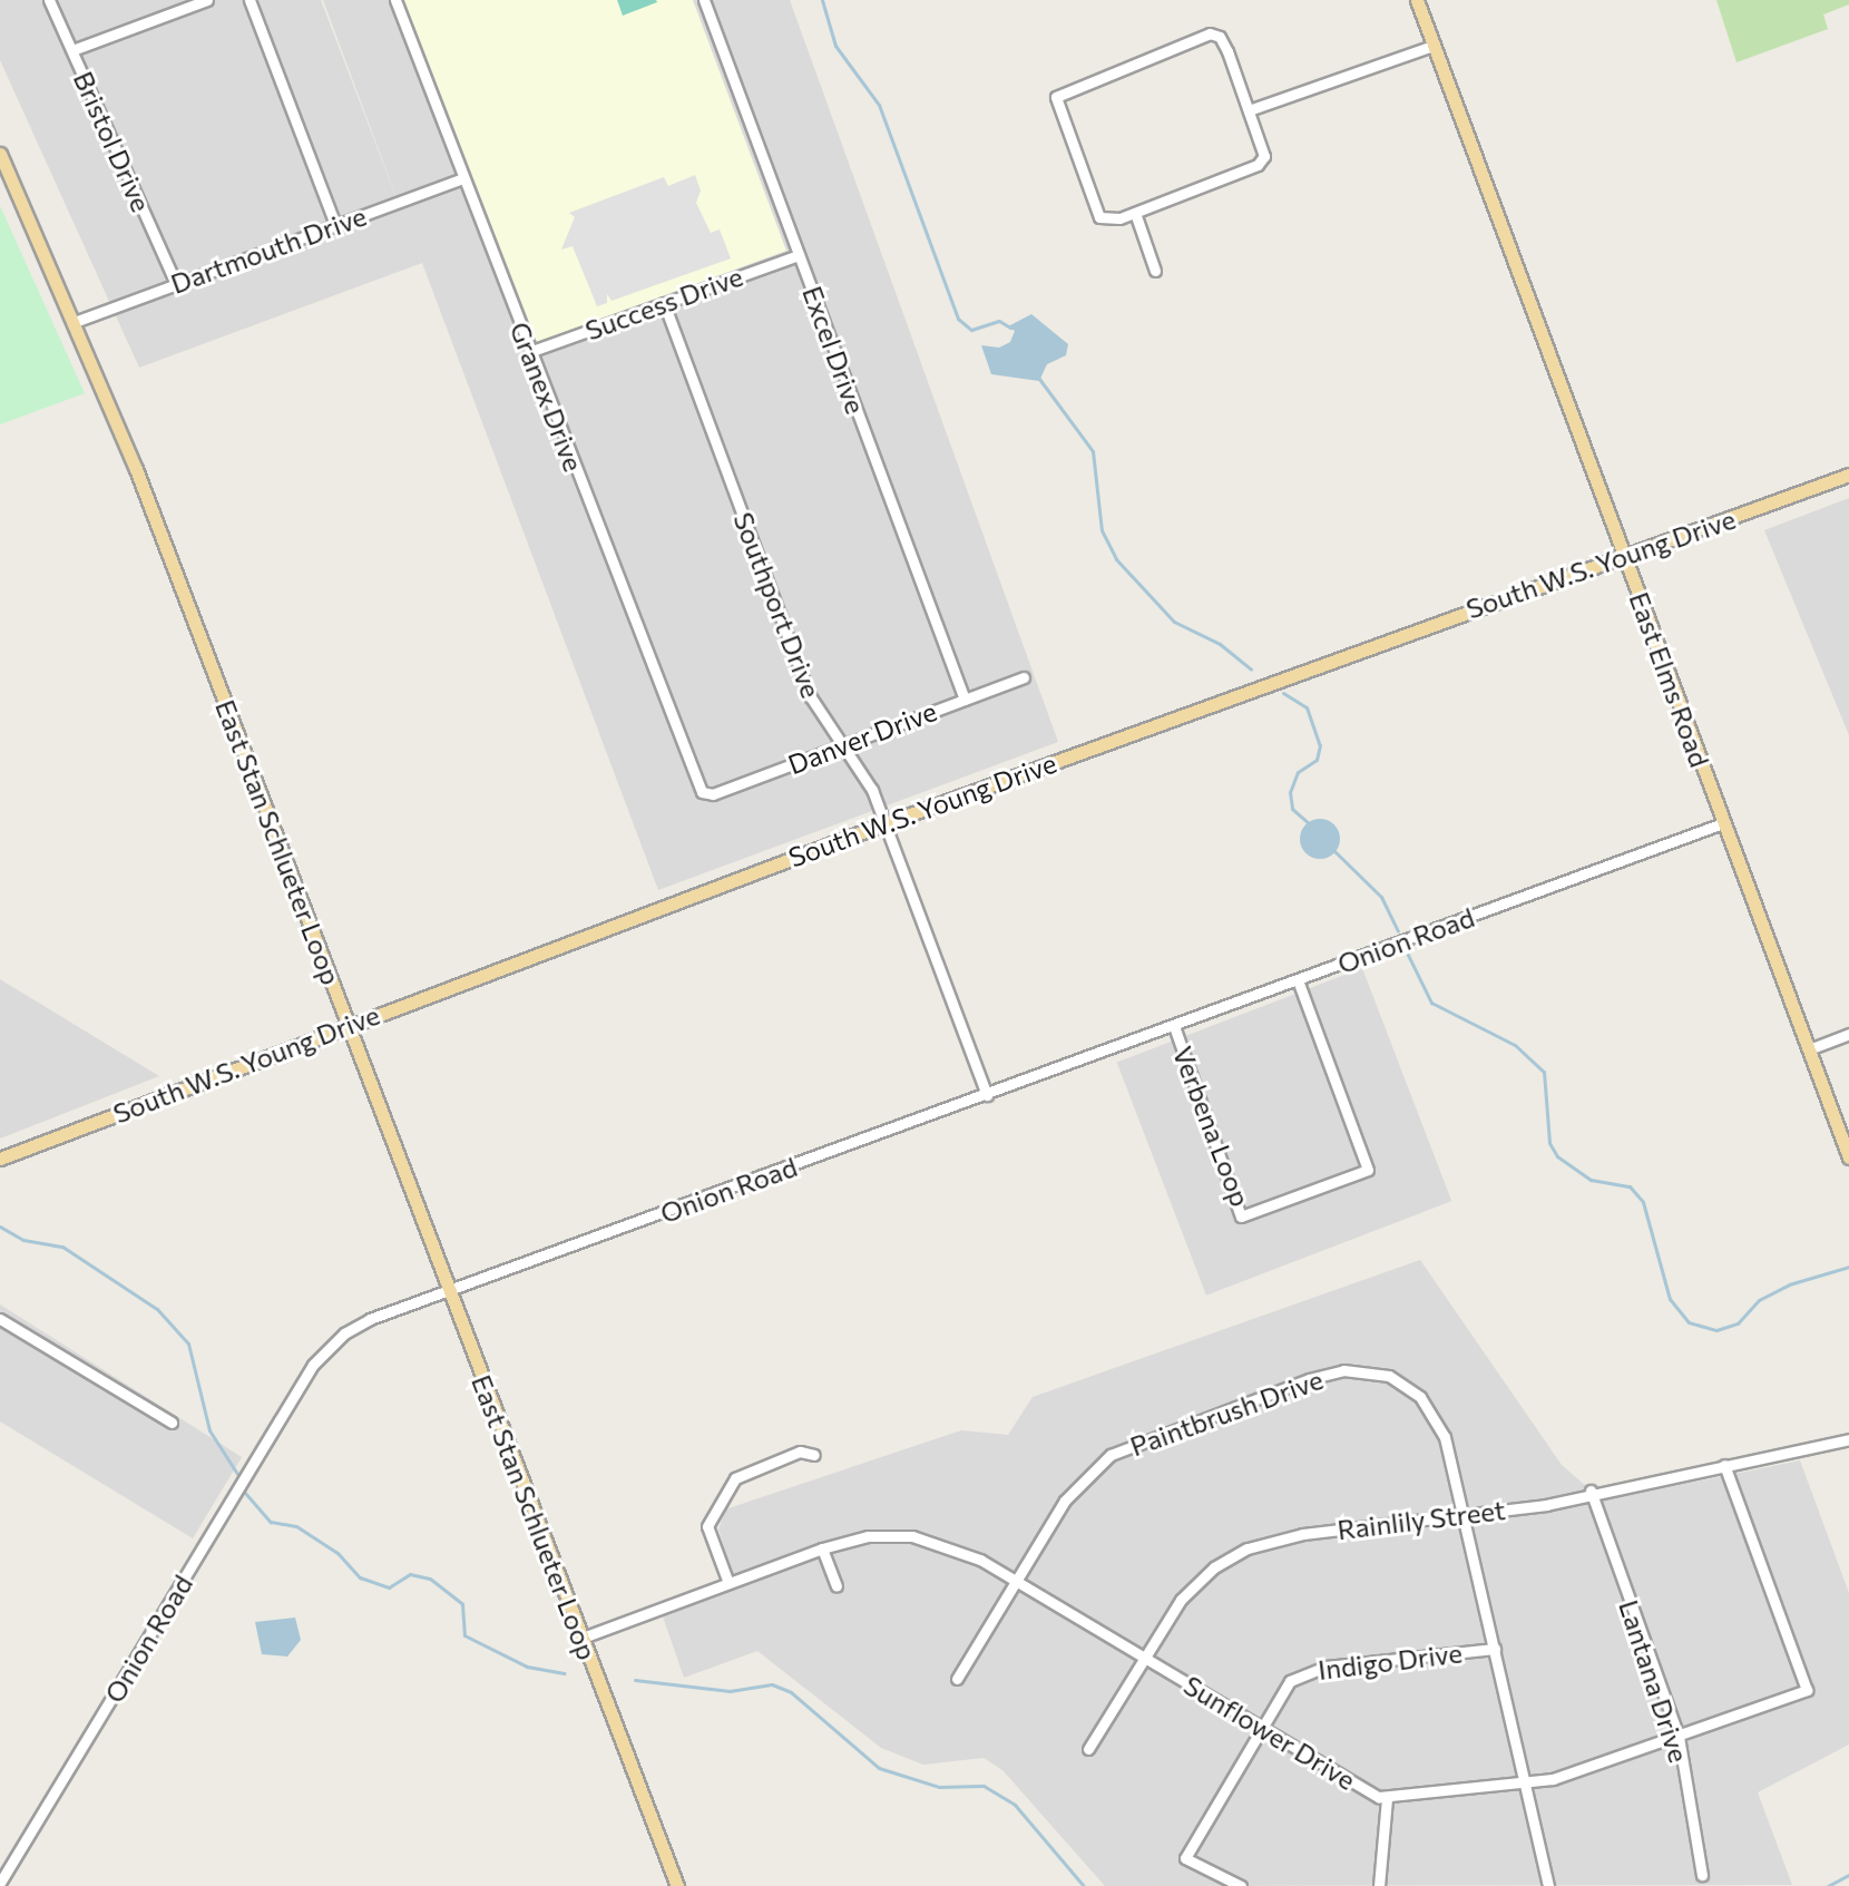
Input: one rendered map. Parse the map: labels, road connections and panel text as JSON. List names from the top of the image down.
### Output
{
  "streets": {
    "main road": ["South W.S. Young Drive", "East Elms Road", "East Stan Schlueter Loop"],
    "street": [
      "Bristol Drive",
      "Dartmouth Drive",
      "Success Drive",
      "Excel Drive",
      "Granex Drive",
      "Southport Drive",
      "Danver Drive",
      "Onion Road",
      "Verbena Loop",
      "Paintbrush Drive",
      "Rainlily Street",
      "Indigo Drive",
      "Lantana Drive",
      "Sunflower Drive"
    ]
  },
  "crossings": [
    ["Bristol Drive", "Dartmouth Drive"],
    ["Dartmouth Drive", "Granex Drive"],
    ["Dartmouth Drive", "East Stan Schlueter Loop"],
    ["Success Drive", "Excel Drive"],
    ["Success Drive", "Granex Drive"],
    ["Success Drive", "Southport Drive"],
    ["Excel Drive", "Danver Drive"],
    ["Granex Drive", "Danver Drive"],
    ["South W.S. Young Drive", "Southport Drive"],
    ["South W.S. Young Drive", "East Elms Road"],
    ["South W.S. Young Drive", "East Stan Schlueter Loop"],
    ["Southport Drive", "Danver Drive"],
    ["Southport Drive", "Onion Road"],
    ["East Elms Road", "Onion Road"],
    ["East Stan Schlueter Loop", "Onion Road"],
    ["East Stan Schlueter Loop", "Sunflower Drive"],
    ["Onion Road", "Verbena Loop"],
    ["Paintbrush Drive", "Rainlily Street"],
    ["Paintbrush Drive", "Indigo Drive"],
    ["Paintbrush Drive", "Sunflower Drive"],
    ["Rainlily Street", "Lantana Drive"],
    ["Rainlily Street", "Sunflower Drive"],
    ["Indigo Drive", "Sunflower Drive"],
    ["Lantana Drive", "Sunflower Drive"]
  ]
}
